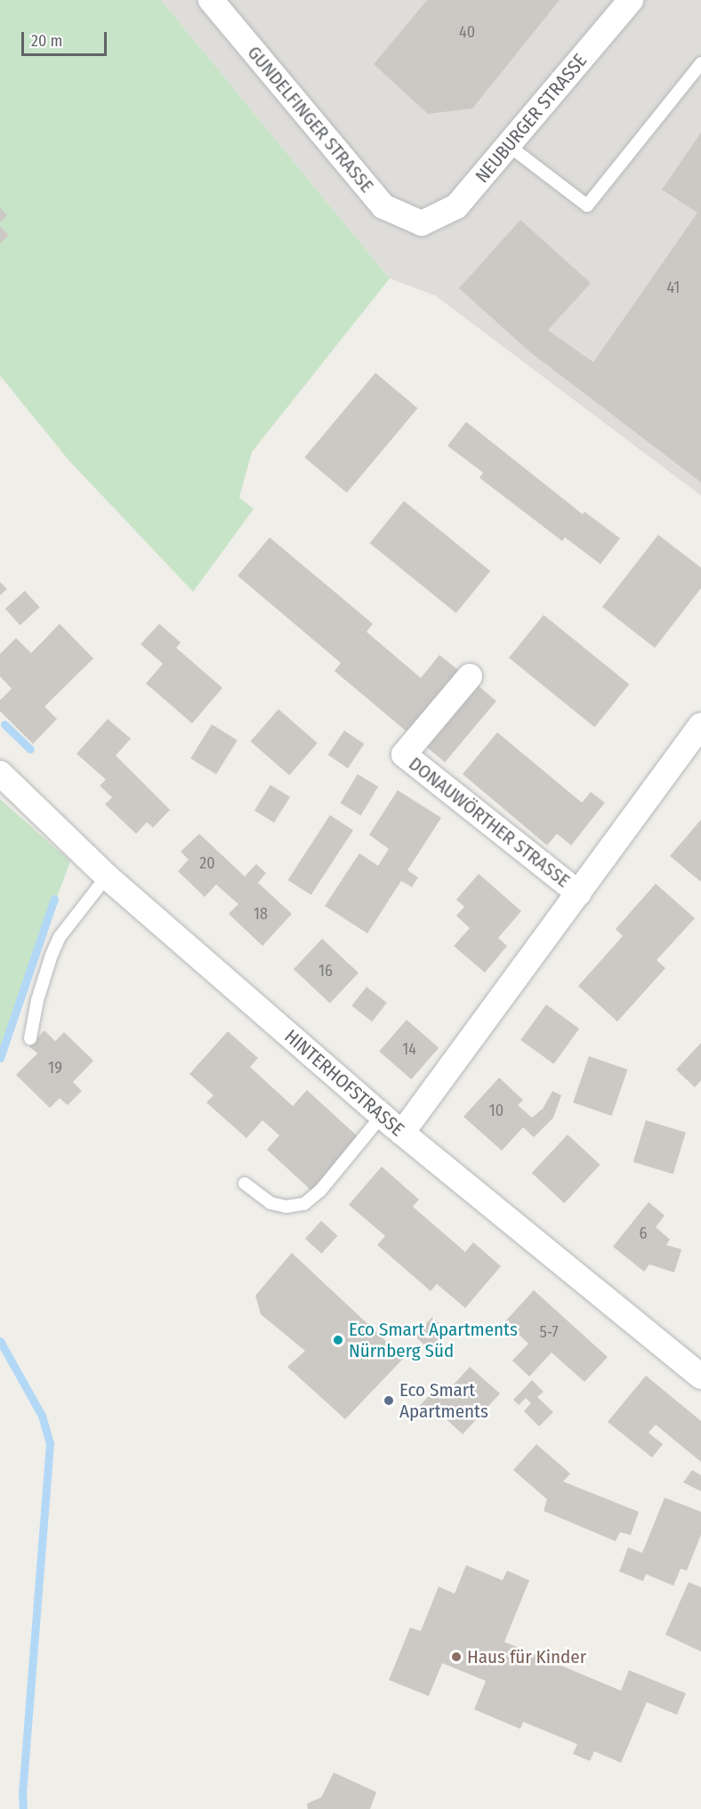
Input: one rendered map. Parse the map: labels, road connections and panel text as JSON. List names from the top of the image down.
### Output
{
  "streets": {
    "street": [
      "NEUBURGER STRASSE",
      "GUNDELFINGER STRASSE",
      "DONAUWÖRTHER STRASSE",
      "HINTERHOFSTRASSE"
    ]
  },
  "crossings": [
    ["NEUBURGER STRASSE", "GUNDELFINGER STRASSE"],
    ["DONAUWÖRTHER STRASSE", "HINTERHOFSTRASSE"]
  ],
  "places": ["Eco Smart Apartments Nürnberg Süd", "Eco Smart Apartments", "Haus für Kinder"],
  "house_numbers": [
    "40",
    "41",
    "20",
    "18",
    "16",
    "14",
    "19",
    "10",
    "6",
    "5-7"
  ],
  "scale_bar": "20 m"
}
